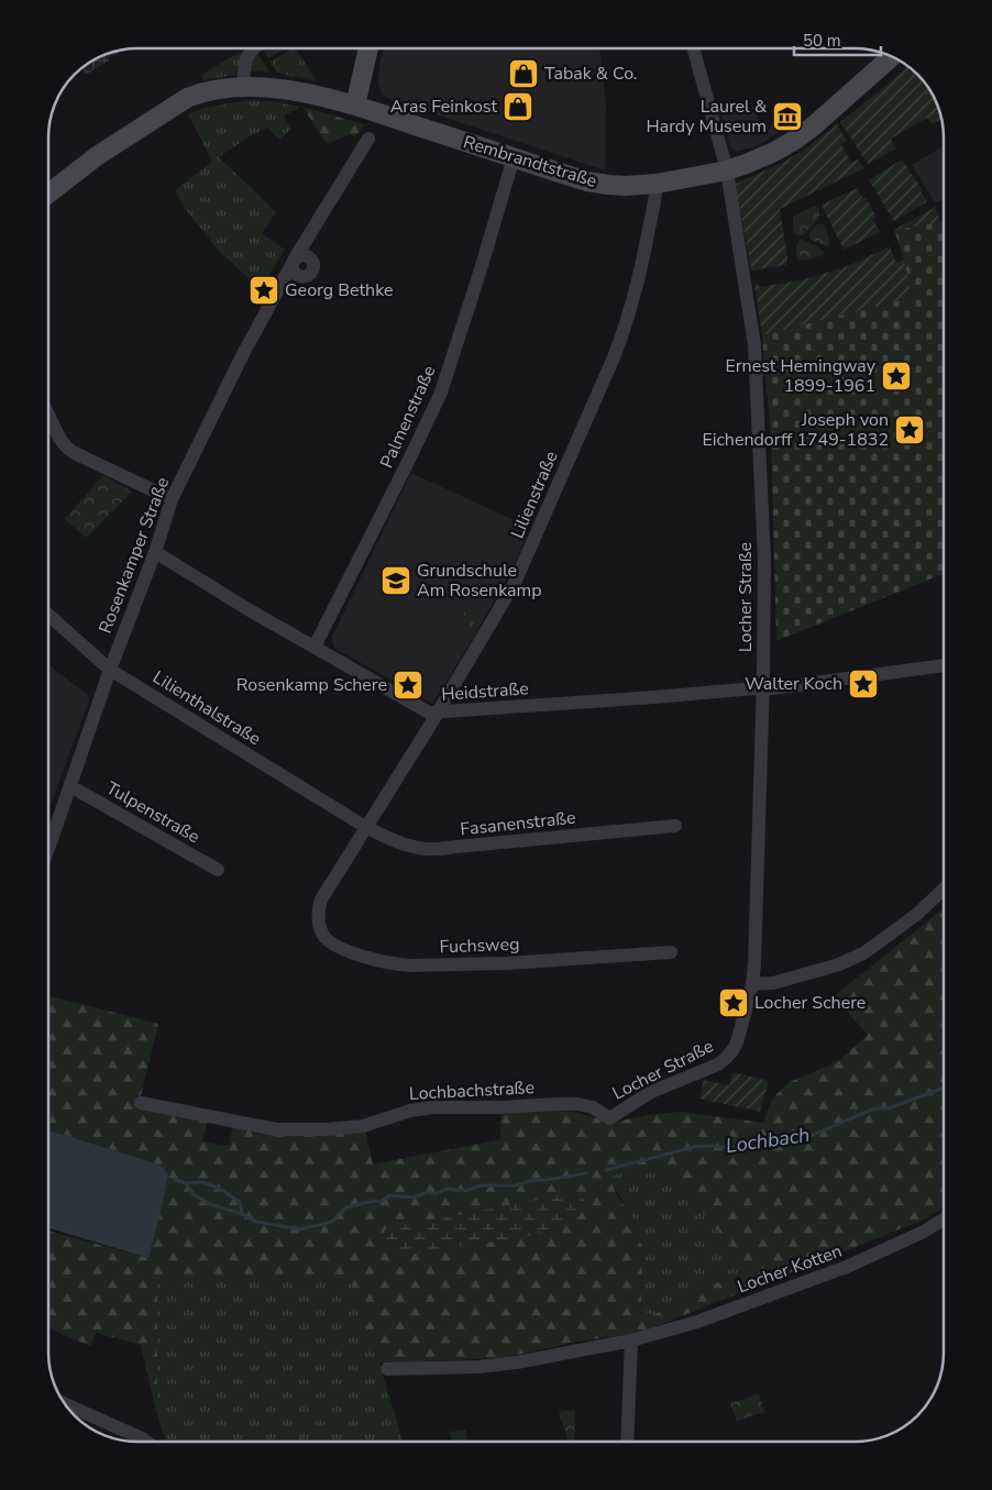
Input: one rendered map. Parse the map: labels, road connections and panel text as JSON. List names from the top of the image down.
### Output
{
  "streets": {
    "main road": ["Rembrandtstraße"],
    "street": [
      "Palmenstraße",
      "Lilienstraße",
      "Rosenkamper Straße",
      "Locher Straße",
      "Heidstraße",
      "Lilienthalstraße",
      "Tulpenstraße",
      "Fasanenstraße",
      "Fuchsweg",
      "Lochbachstraße",
      "Locher Kotten"
    ]
  },
  "crossings": [
    ["Rembrandtstraße", "Palmenstraße"],
    ["Rembrandtstraße", "Lilienstraße"],
    ["Rembrandtstraße", "Locher Straße"],
    ["Palmenstraße", "Heidstraße"],
    ["Lilienstraße", "Heidstraße"],
    ["Lilienstraße", "Lilienthalstraße"],
    ["Lilienstraße", "Fasanenstraße"],
    ["Lilienstraße", "Fuchsweg"],
    ["Rosenkamper Straße", "Heidstraße"],
    ["Rosenkamper Straße", "Lilienthalstraße"],
    ["Rosenkamper Straße", "Tulpenstraße"],
    ["Locher Straße", "Heidstraße"],
    ["Locher Straße", "Lochbachstraße"],
    ["Lilienthalstraße", "Fasanenstraße"]
  ],
  "water": ["Lochbach"],
  "places": {
    "shop": ["Tabak & Co.", "Aras Feinkost"],
    "museum": ["Laurel & Hardy Museum"],
    "place": [
      "Georg Bethke",
      "Ernest Hemingway 1899-1961",
      "Joseph von Eichendorff 1749-1832",
      "Walter Koch",
      "Rosenkamp Schere",
      "Locher Schere"
    ],
    "school or university": ["Grundschule Am Rosenkamp"]
  },
  "scale_bar": "50 m"
}
